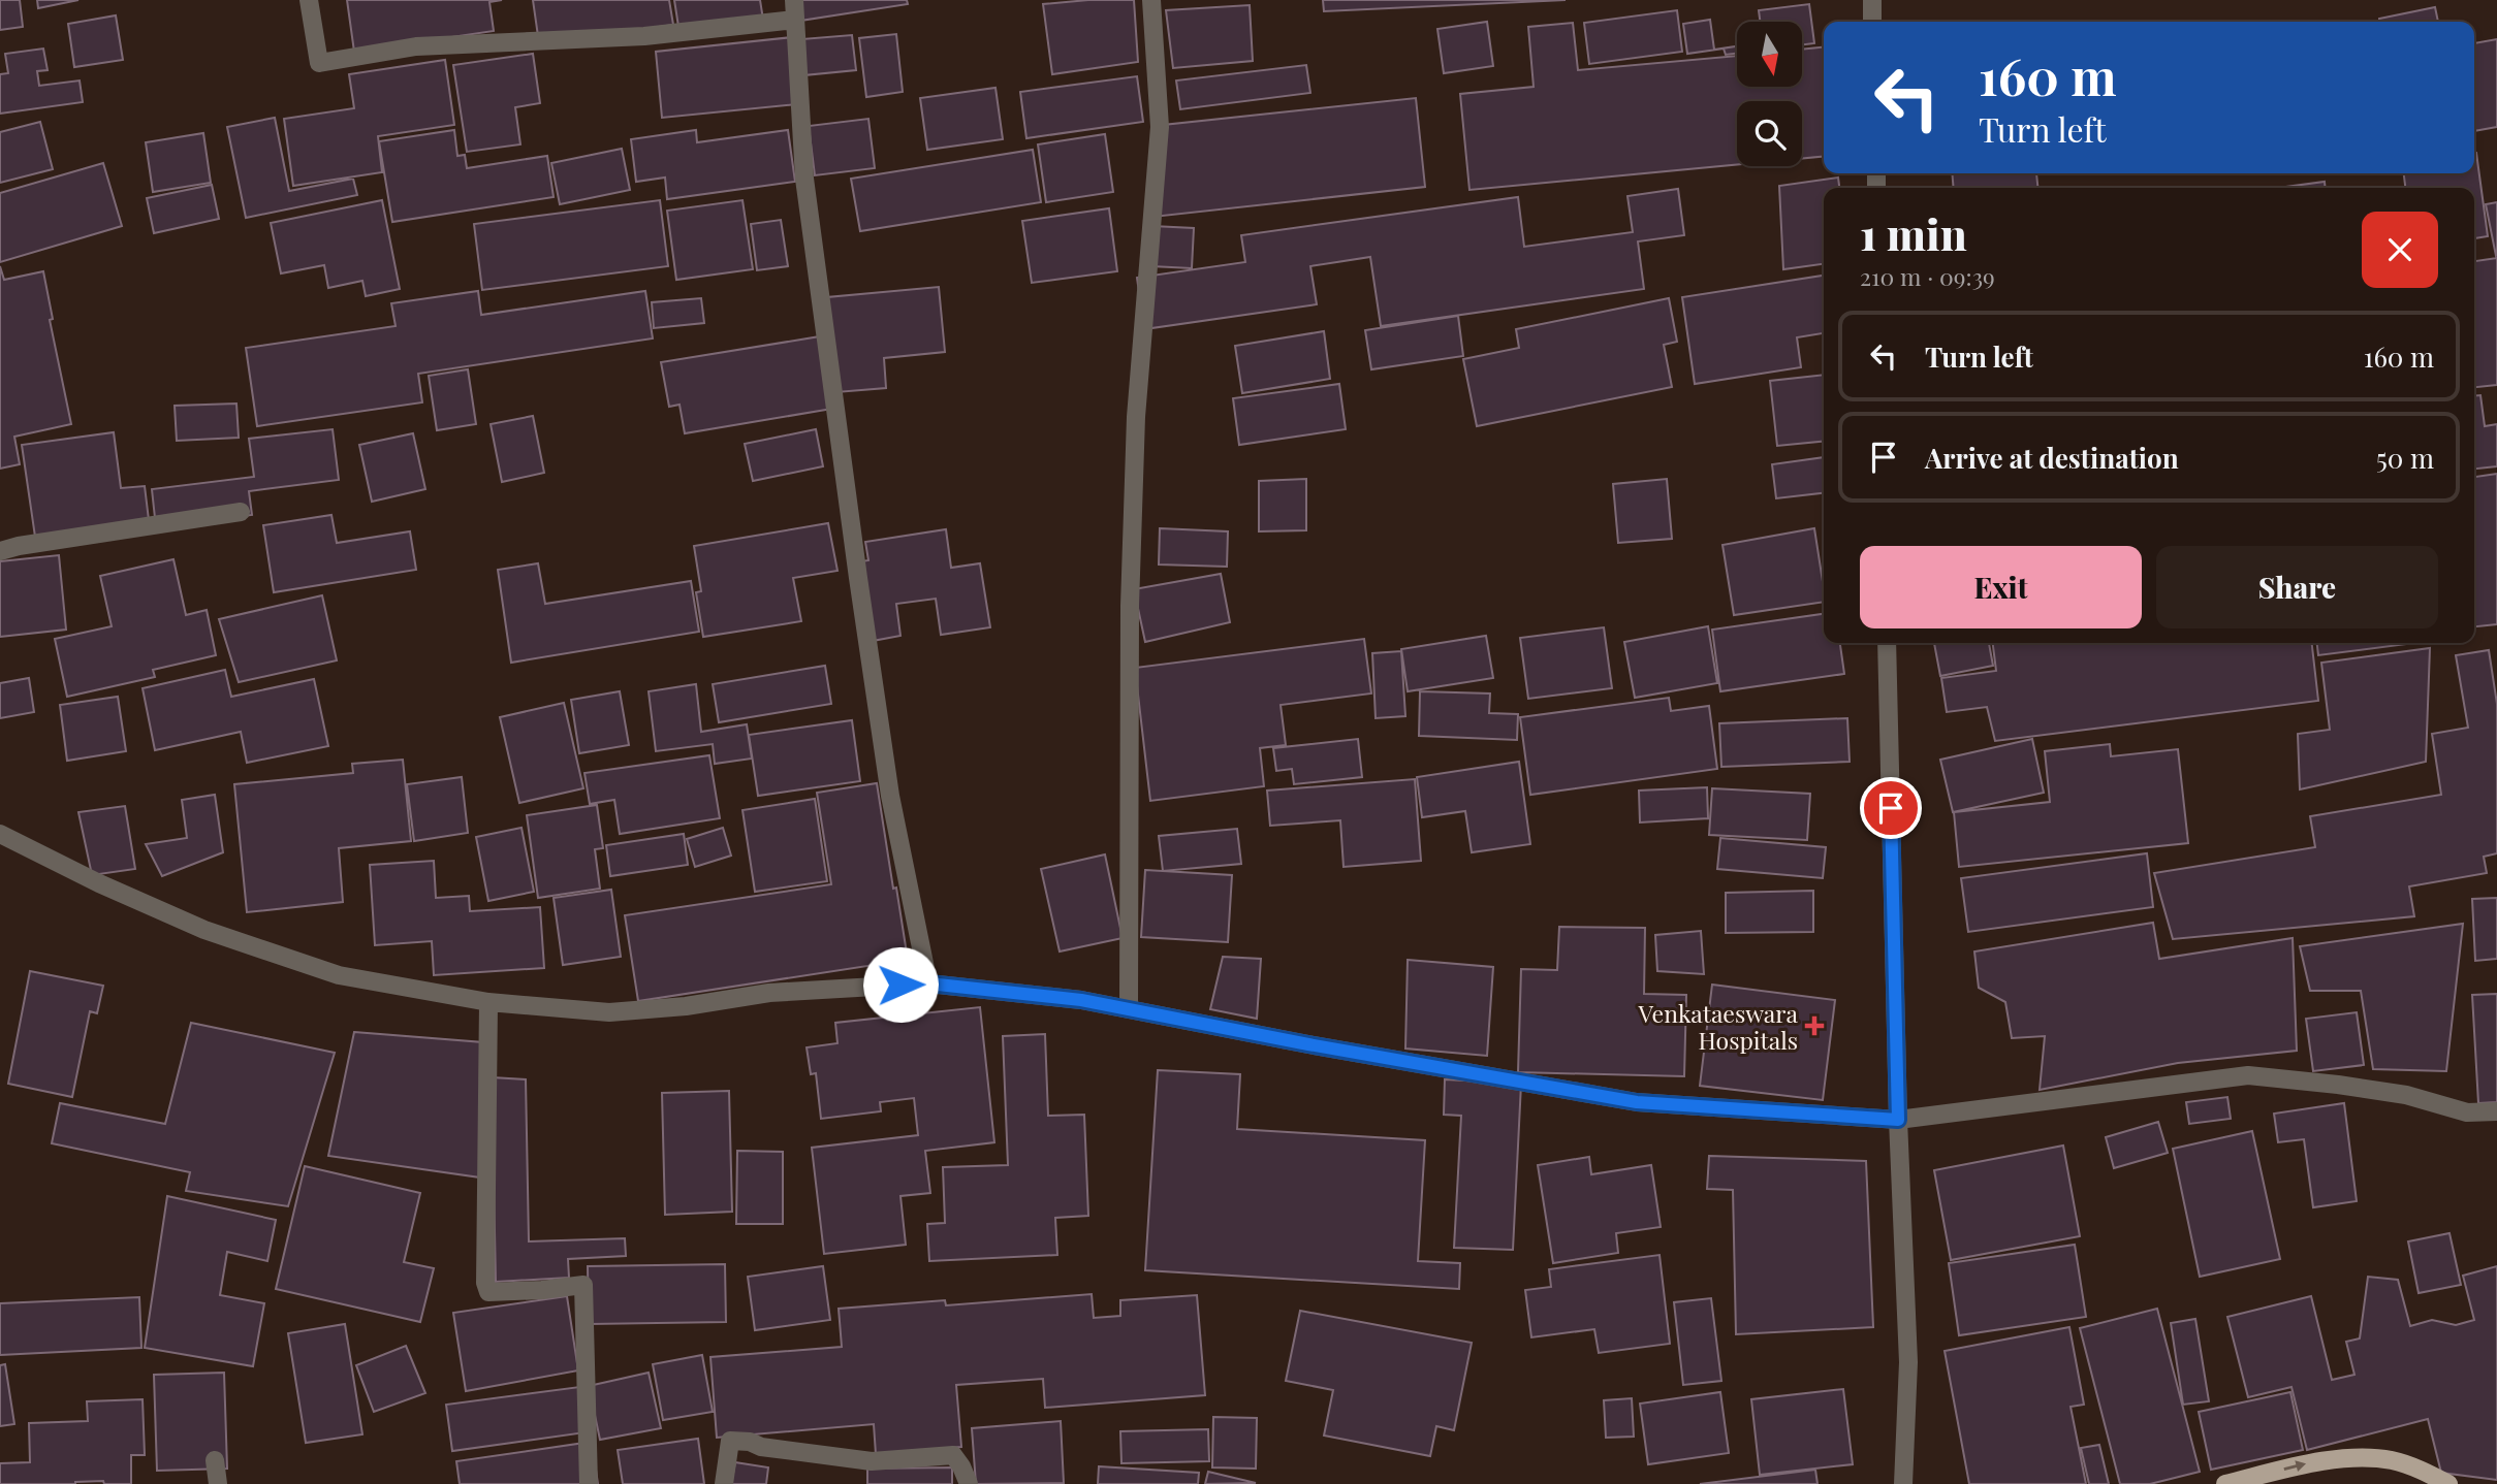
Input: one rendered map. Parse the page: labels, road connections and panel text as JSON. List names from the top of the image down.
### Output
{
  "places": {
    "health": ["Venkataeswara Hospitals"]
  },
  "north": "bottom",
  "page": {
    "turn": ["160 m", "Turn left"],
    "heading": ["1 min", "210 m · 09:39"],
    "list": [
      {
        "name": "Turn left",
        "value": "160 m"
      },
      {
        "name": "Arrive at destination",
        "value": "50 m"
      }
    ],
    "buttons": ["Exit", "Share"]
  }
}
